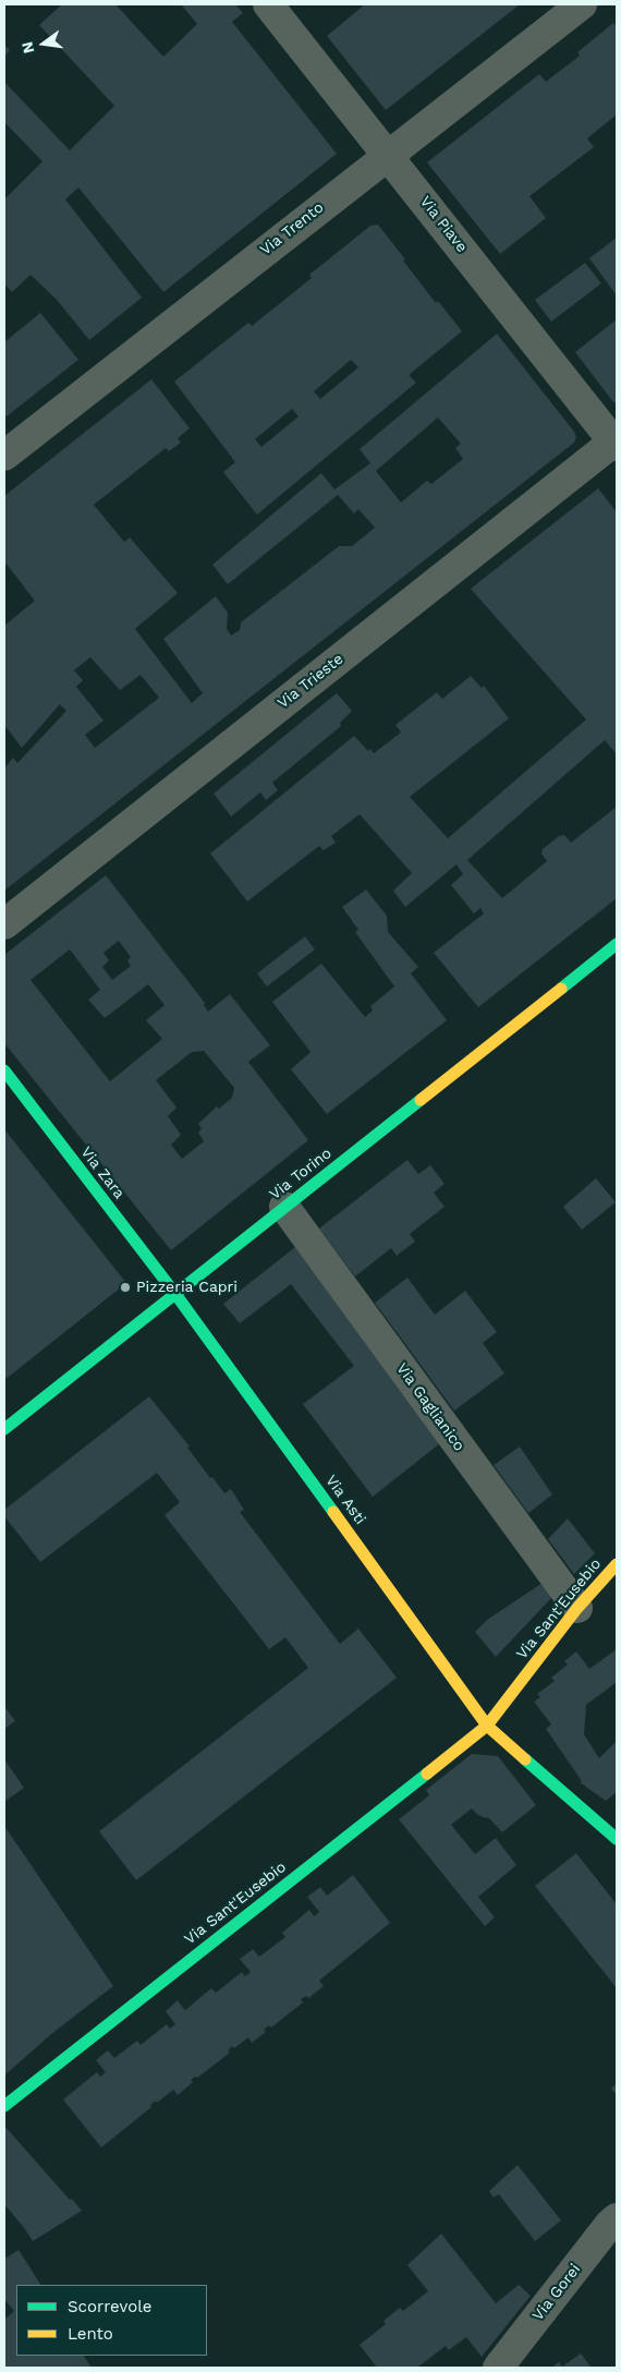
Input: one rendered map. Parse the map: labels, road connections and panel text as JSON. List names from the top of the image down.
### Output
{
  "streets": {
    "street": [
      "Via Piave",
      "Via Trento",
      "Via Trieste",
      "Via Zara",
      "Via Torino",
      "Via Gaglianico",
      "Via Asti",
      "Via Sant'Eusebio",
      "Via Gorei"
    ]
  },
  "crossings": [
    ["Via Piave", "Via Trento"],
    ["Via Piave", "Via Trieste"],
    ["Via Zara", "Via Torino"],
    ["Via Zara", "Via Asti"],
    ["Via Torino", "Via Gaglianico"],
    ["Via Torino", "Via Asti"],
    ["Via Gaglianico", "Via Sant'Eusebio"],
    ["Via Asti", "Via Sant'Eusebio"]
  ],
  "places": ["Pizzeria Capri"],
  "legend": ["Scorrevole", "Lento"],
  "north": "left"
}
